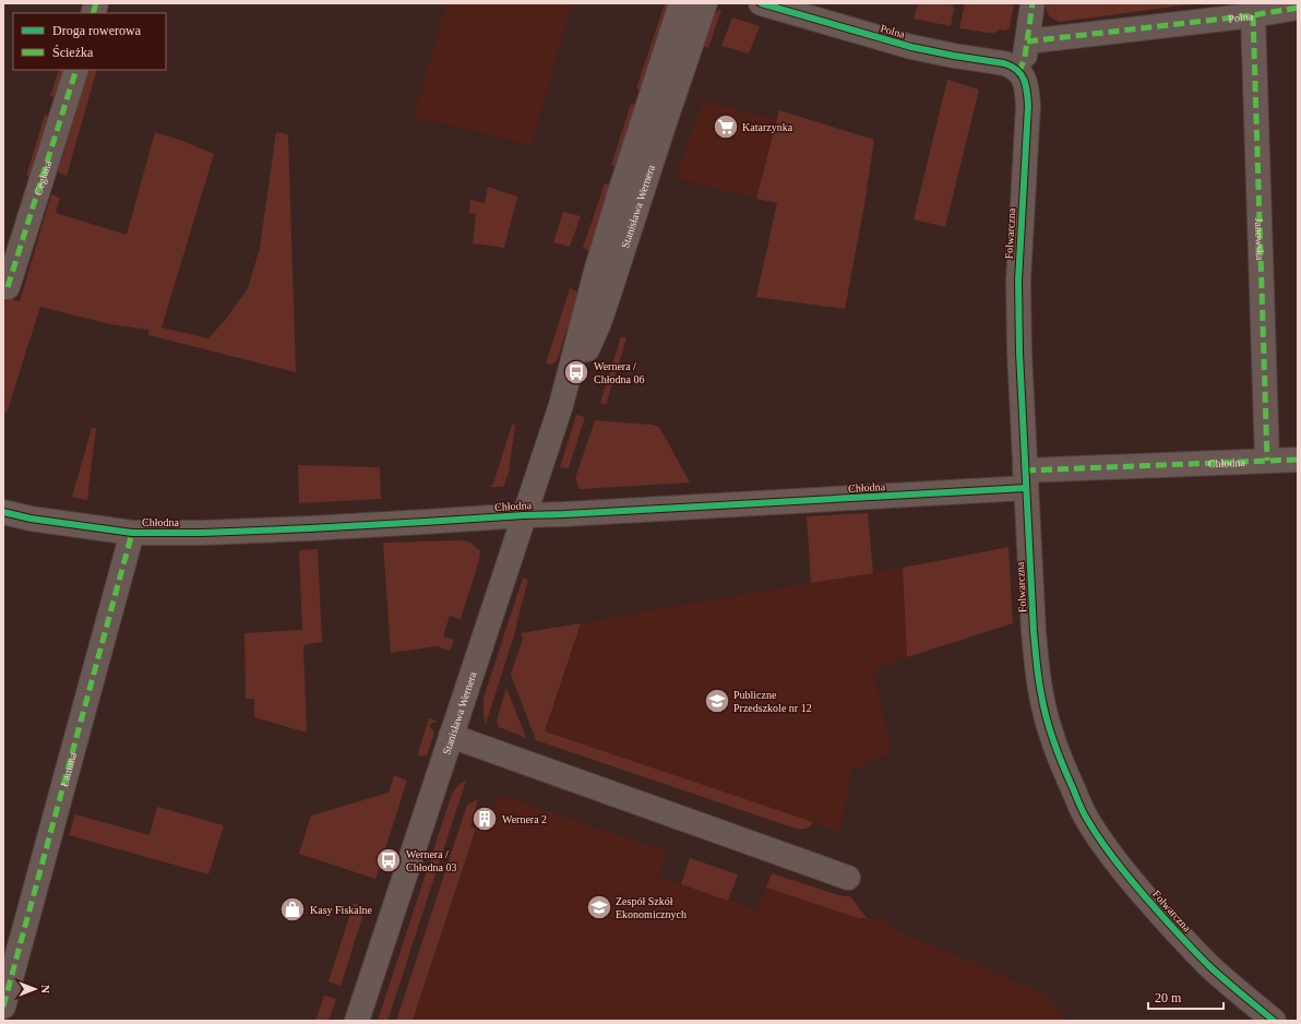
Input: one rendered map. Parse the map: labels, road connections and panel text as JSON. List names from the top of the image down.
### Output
{
  "streets": {
    "street": [
      "Polna",
      "Ceglana",
      "Stanisława Wernera",
      "Folwarczna",
      "Janowska",
      "Chłodna",
      "Łamana"
    ]
  },
  "crossings": [
    ["Polna", "Folwarczna"],
    ["Polna", "Janowska"],
    ["Stanisława Wernera", "Chłodna"],
    ["Folwarczna", "Chłodna"],
    ["Janowska", "Chłodna"],
    ["Chłodna", "Łamana"]
  ],
  "places": {
    "supermarket": ["Katarzynka"],
    "bus stop": ["Wernera / Chłodna 06", "Wernera / Chłodna 03"],
    "school or university": ["Publiczne Przedszkole nr 12", "Zespół Szkół Ekonomicznych"],
    "building": ["Wernera 2"],
    "shop": ["Kasy Fiskalne"]
  },
  "legend": ["Droga rowerowa", "Ścieżka"],
  "scale_bar": "20 m",
  "north": "right"
}
